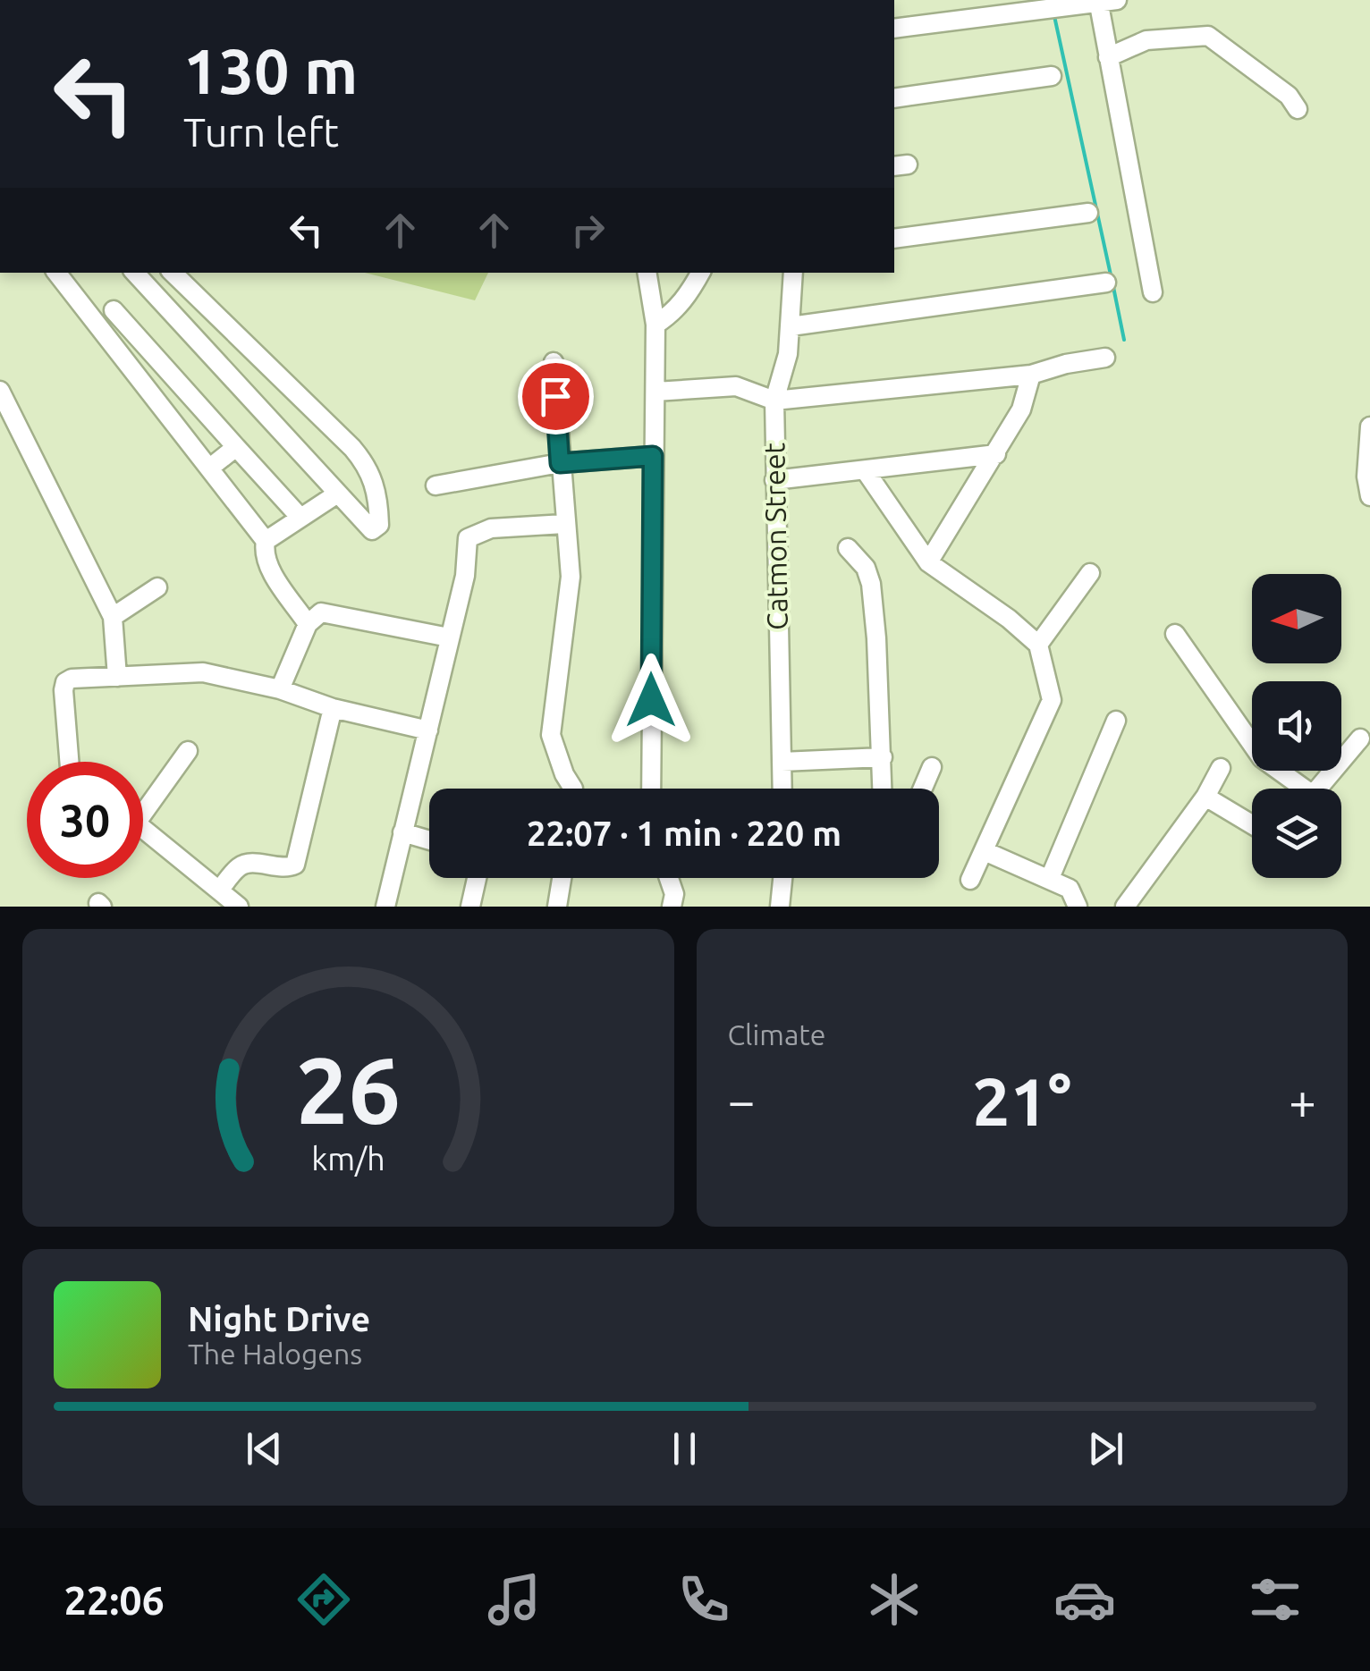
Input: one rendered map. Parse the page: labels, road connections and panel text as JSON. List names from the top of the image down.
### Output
{
  "streets": {
    "street": ["Catmon Street"]
  },
  "north": "left",
  "page": {
    "turn": ["130 m", "Turn left"],
    "limit": "30",
    "trip": "22:07 · 1 min · 220 m",
    "tile": "Climate",
    "heat": ["−", "21°", "+"],
    "song": ["Night Drive", "The Halogens"],
    "tabs": "22:06",
    "gauge": ["26", "km/h"]
  }
}
